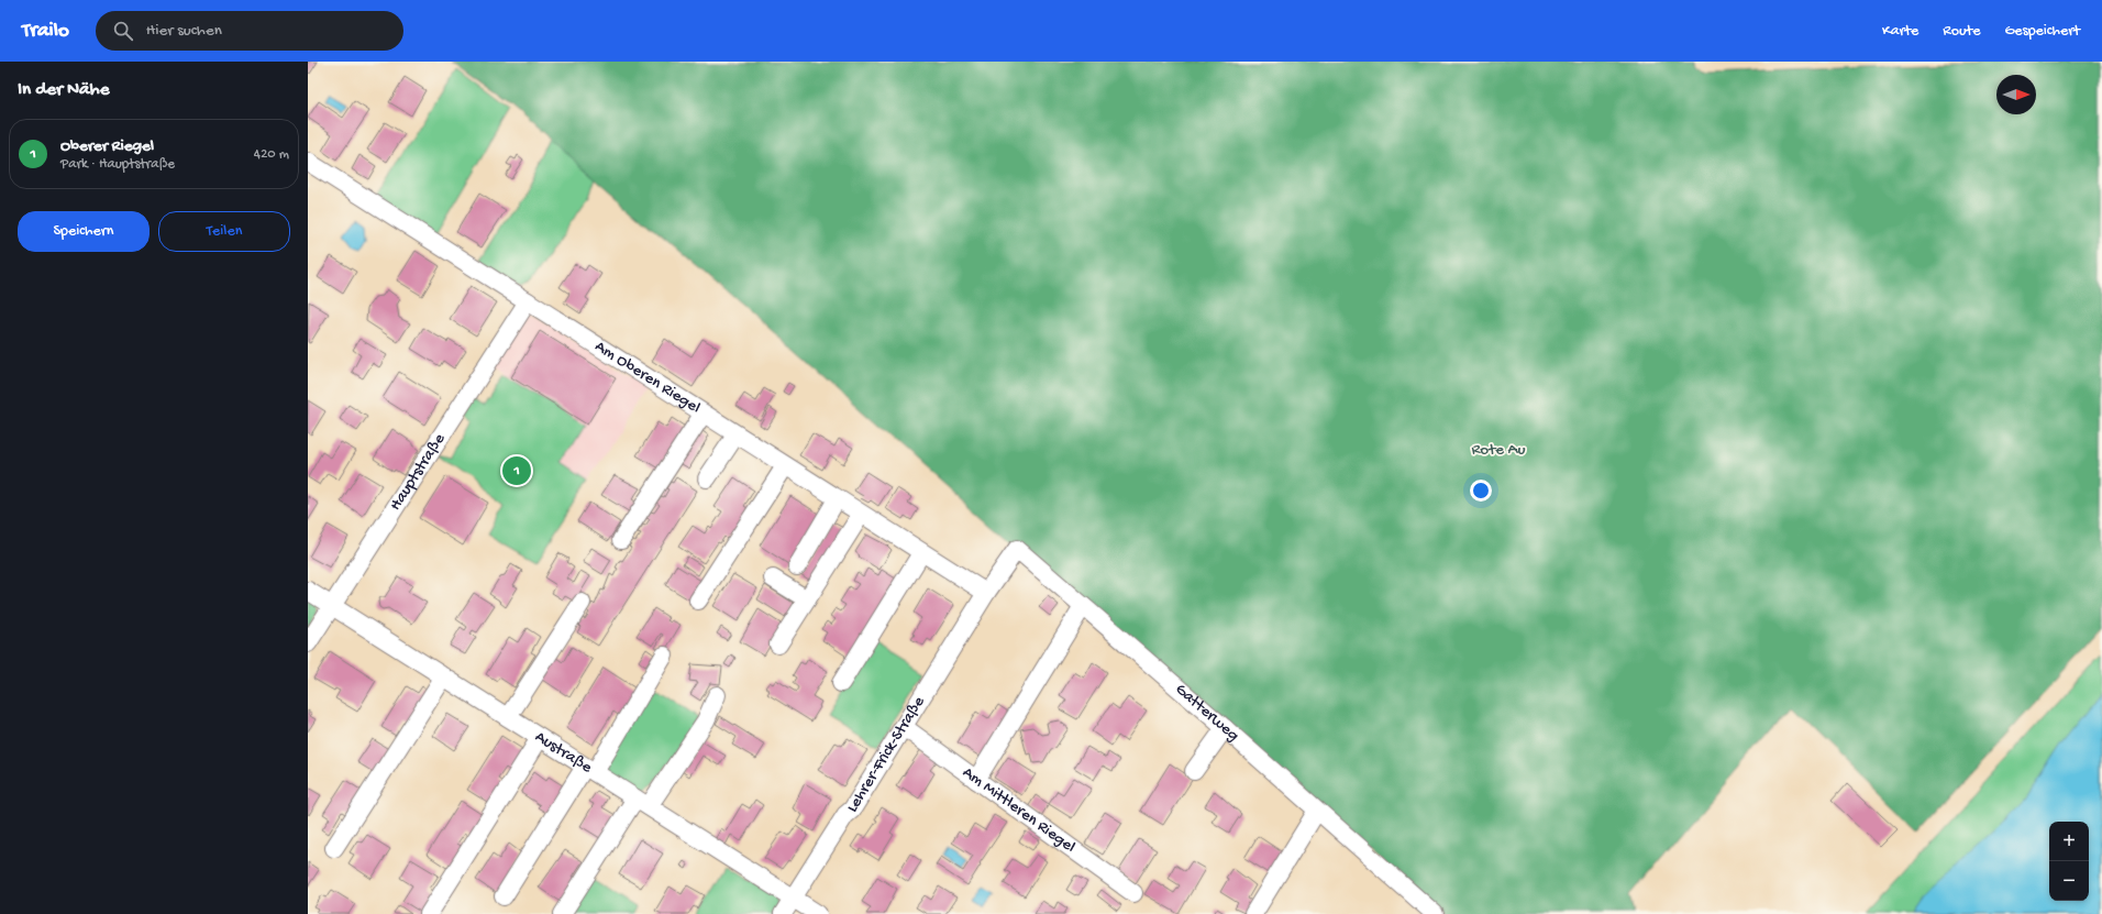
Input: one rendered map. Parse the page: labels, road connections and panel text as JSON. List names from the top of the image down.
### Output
{
  "streets": {
    "street": [
      "Am Oberen Riegel",
      "Hauptstraße",
      "Gatterweg",
      "Austraße",
      "Lehrer-Frick-Straße",
      "Am Mittleren Riegel"
    ]
  },
  "crossings": [
    ["Am Oberen Riegel", "Hauptstraße"],
    ["Am Oberen Riegel", "Gatterweg"],
    ["Am Oberen Riegel", "Lehrer-Frick-Straße"],
    ["Hauptstraße", "Austraße"],
    ["Gatterweg", "Lehrer-Frick-Straße"],
    ["Austraße", "Lehrer-Frick-Straße"],
    ["Lehrer-Frick-Straße", "Am Mittleren Riegel"]
  ],
  "parks": ["Rote Au"],
  "north": "right",
  "page": {
    "header": "Trailo",
    "search": "Hier suchen",
    "nav": ["Karte", "Route", "Gespeichert"],
    "heading": "In der Nähe",
    "list": [
      {
        "mark": "1",
        "name": "Oberer Riegel",
        "note": "Park · Hauptstraße",
        "value": "420 m"
      }
    ],
    "buttons": ["Speichern", "Teilen"],
    "pins": "1",
    "map_buttons": ["+", "−"]
  }
}
